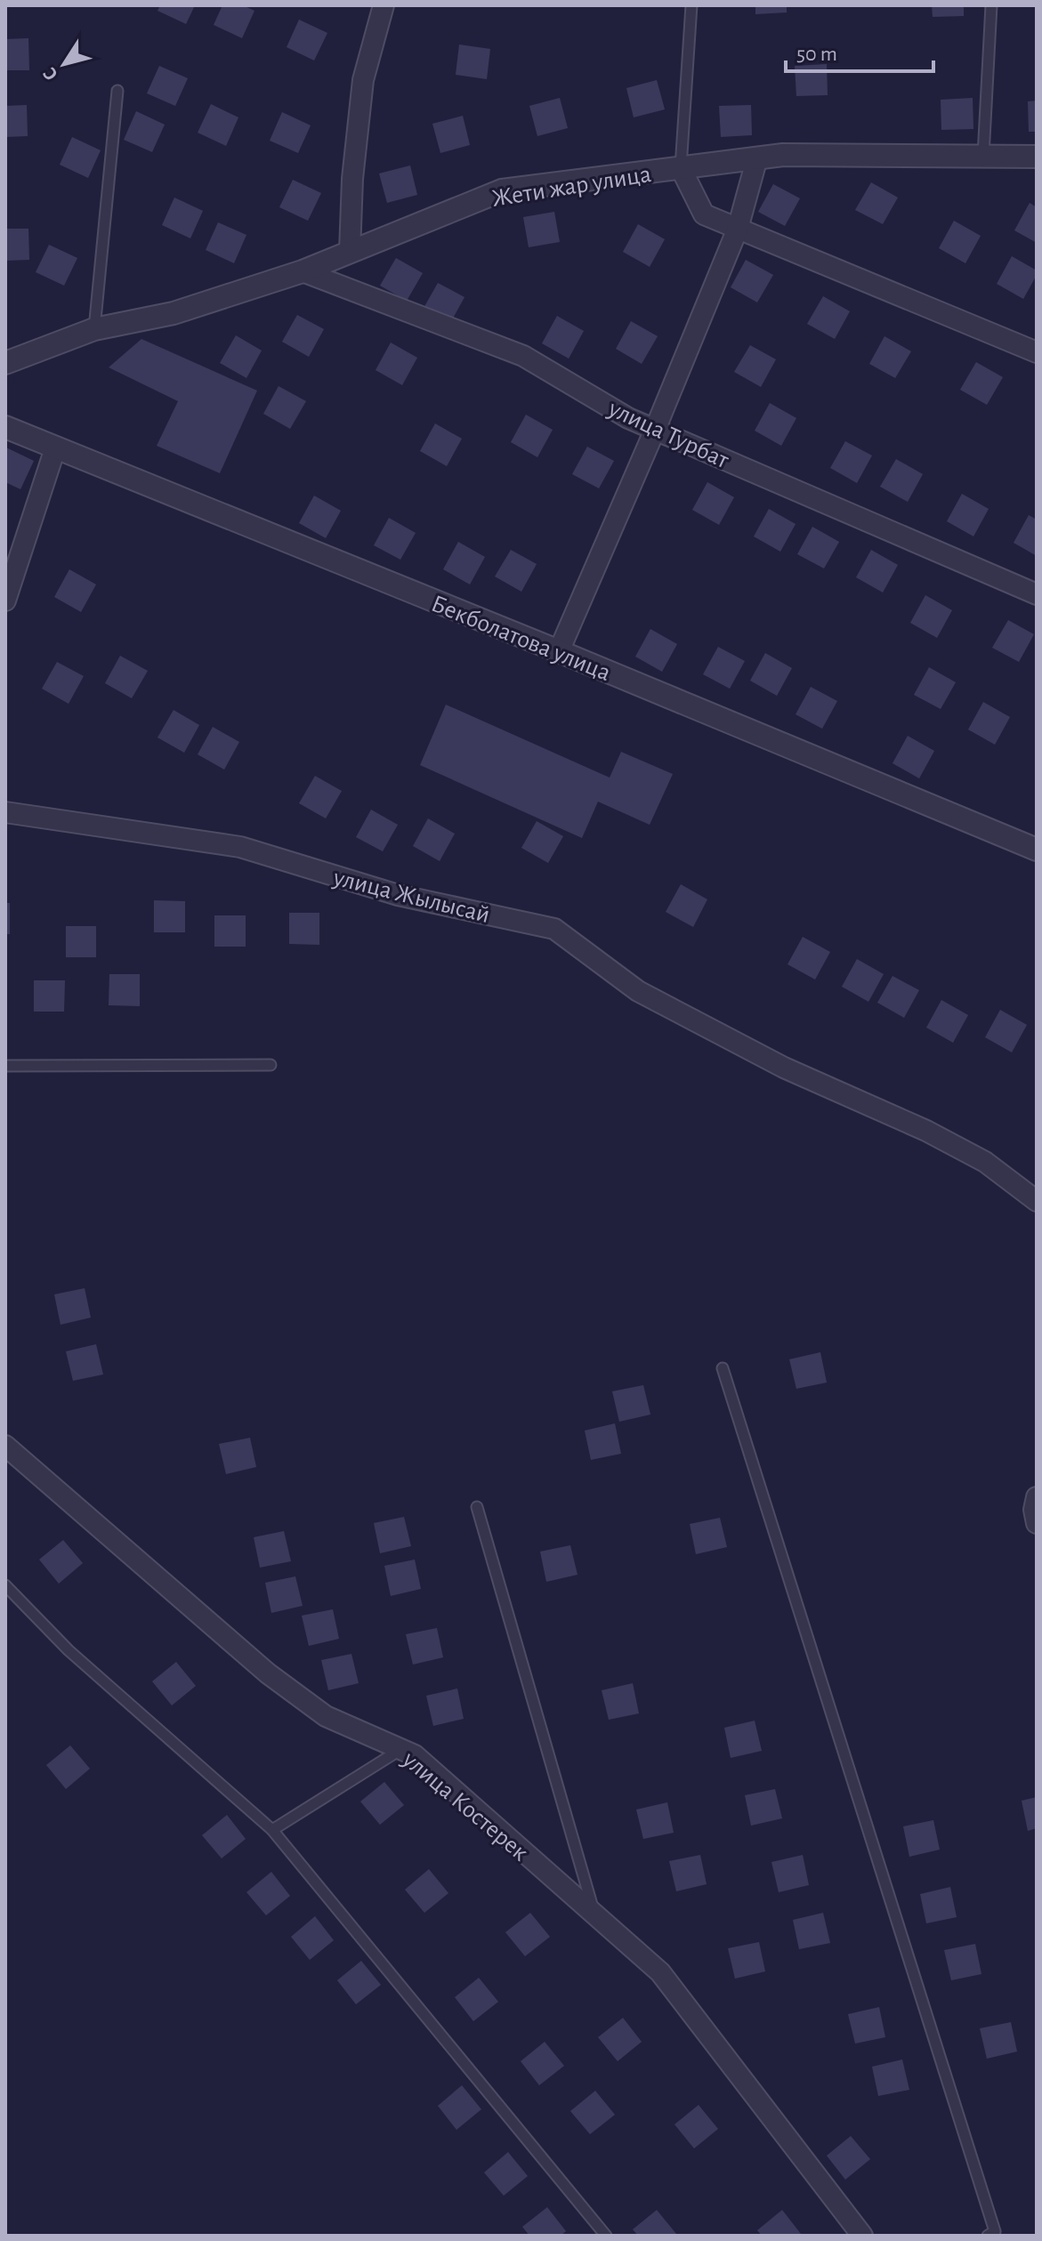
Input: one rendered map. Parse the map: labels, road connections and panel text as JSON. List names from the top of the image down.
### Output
{
  "streets": {
    "street": [
      "Жети жар улица",
      "улица Турбат",
      "Бекболатова улица",
      "улица Жылысай",
      "улица Костерек"
    ]
  },
  "crossings": [
    ["Жети жар улица", "улица Турбат"]
  ],
  "scale_bar": "50 m",
  "north": "bottom left"
}
